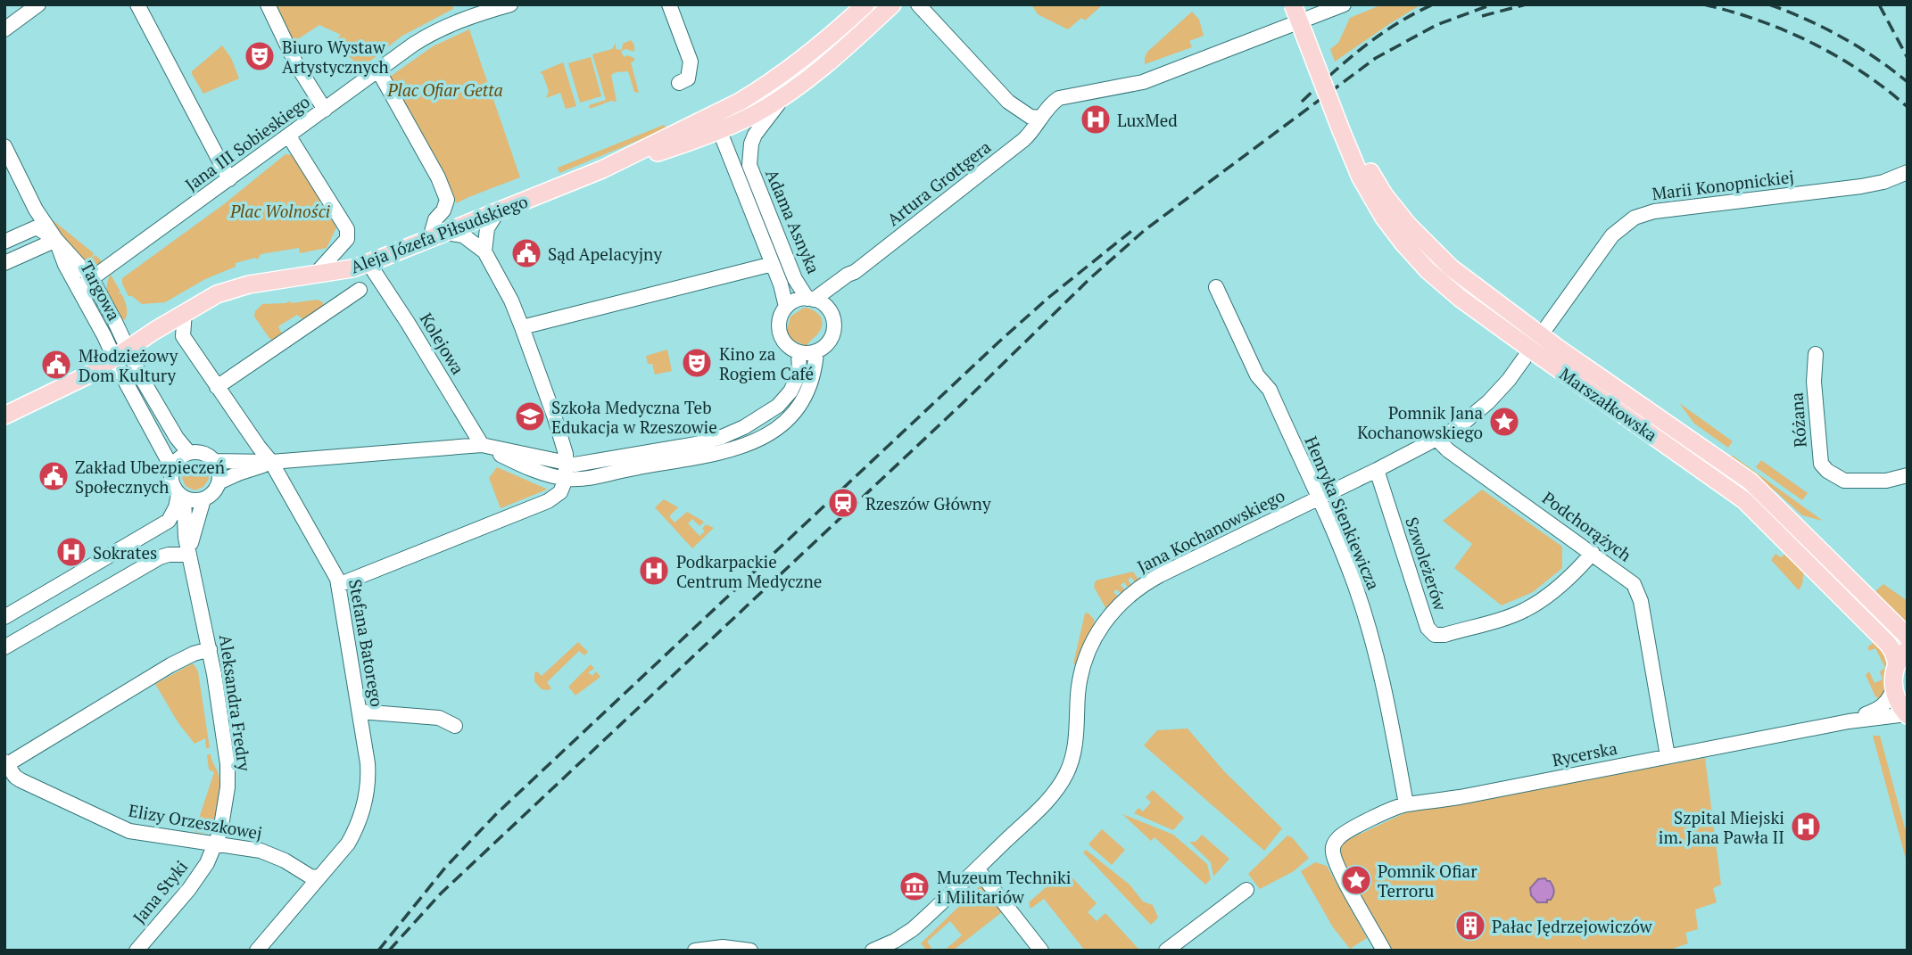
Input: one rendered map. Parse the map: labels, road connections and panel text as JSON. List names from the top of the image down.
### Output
{
  "streets": {
    "main road": ["Aleja Józefa Piłsudskiego", "Marszałkowska"],
    "street": [
      "Jana III Sobieskiego",
      "Artura Grottgera",
      "Marii Konopnickiej",
      "Adama Asnyka",
      "Targowa",
      "Kolejowa",
      "Różana",
      "Henryka Sienkiewicza",
      "Podchorążych",
      "Jana Kochanowskiego",
      "Szwoleżerów",
      "Stefana Batorego",
      "Aleksandra Fredry",
      "Rycerska",
      "Elizy Orzeszkowej",
      "Jana Styki"
    ]
  },
  "crossings": [
    ["Jana III Sobieskiego", "Targowa"],
    ["Artura Grottgera", "Adama Asnyka"],
    ["Marii Konopnickiej", "Marszałkowska"],
    ["Marii Konopnickiej", "Jana Kochanowskiego"],
    ["Adama Asnyka", "Aleja Józefa Piłsudskiego"],
    ["Aleja Józefa Piłsudskiego", "Targowa"],
    ["Aleja Józefa Piłsudskiego", "Kolejowa"],
    ["Aleja Józefa Piłsudskiego", "Stefana Batorego"],
    ["Marszałkowska", "Jana Kochanowskiego"],
    ["Henryka Sienkiewicza", "Jana Kochanowskiego"],
    ["Henryka Sienkiewicza", "Rycerska"],
    ["Podchorążych", "Jana Kochanowskiego"],
    ["Podchorążych", "Szwoleżerów"],
    ["Podchorążych", "Rycerska"],
    ["Jana Kochanowskiego", "Szwoleżerów"],
    ["Stefana Batorego", "Elizy Orzeszkowej"],
    ["Aleksandra Fredry", "Elizy Orzeszkowej"],
    ["Aleksandra Fredry", "Jana Styki"],
    ["Elizy Orzeszkowej", "Jana Styki"]
  ],
  "parks": ["Plac Ofiar Getta", "Plac Wolności"],
  "places": {
    "theatre": ["Biuro Wystaw Artystycznych", "Kino za Rogiem Café"],
    "hospital": [
      "LuxMed",
      "Sokrates",
      "Podkarpackie Centrum Medyczne",
      "Szpital Miejski im. Jana Pawła II"
    ],
    "public building": ["Sąd Apelacyjny", "Młodzieżowy Dom Kultury", "Zakład Ubezpieczeń Społecznych"],
    "school or university": ["Szkoła Medyczna Teb Edukacja w Rzeszowie"],
    "place": ["Pomnik Jana Kochanowskiego", "Pomnik Ofiar Terroru"],
    "station": ["Rzeszów Główny"],
    "museum": ["Muzeum Techniki i Militariów"],
    "building": ["Pałac Jędrzejowiczów"]
  }
}
